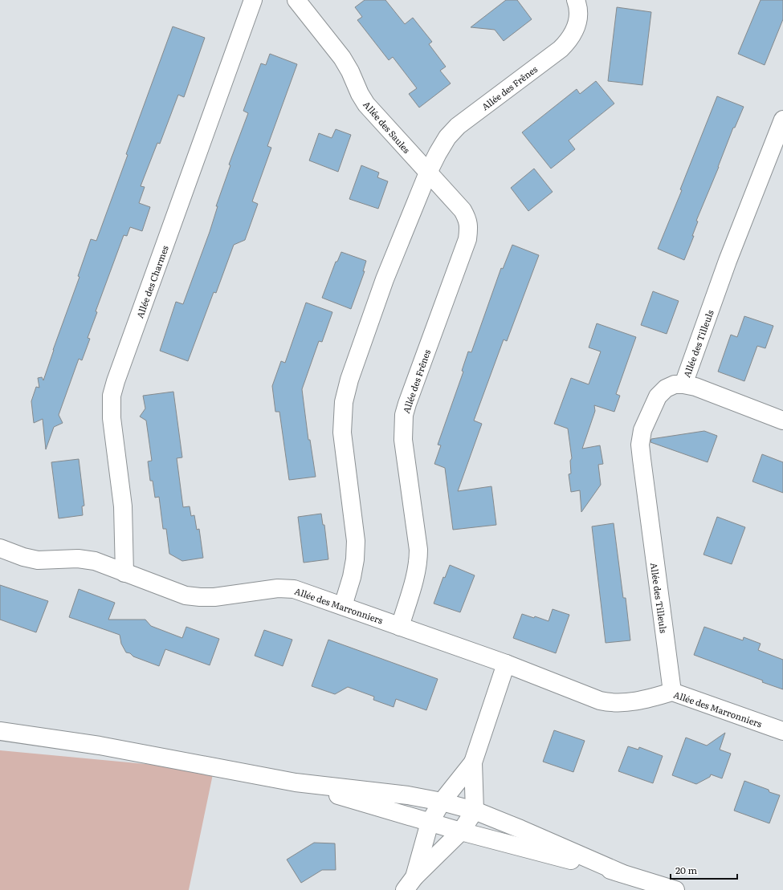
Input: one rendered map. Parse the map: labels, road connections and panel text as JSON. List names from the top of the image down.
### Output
{
  "streets": {
    "street": [
      "Allée des Frênes",
      "Allée des Saules",
      "Allée des Charmes",
      "Allée des Tilleuls",
      "Allée des Marronniers"
    ]
  },
  "crossings": [
    ["Allée des Frênes", "Allée des Saules"],
    ["Allée des Frênes", "Allée des Marronniers"],
    ["Allée des Charmes", "Allée des Marronniers"],
    ["Allée des Tilleuls", "Allée des Marronniers"]
  ],
  "scale_bar": "20 m"
}
